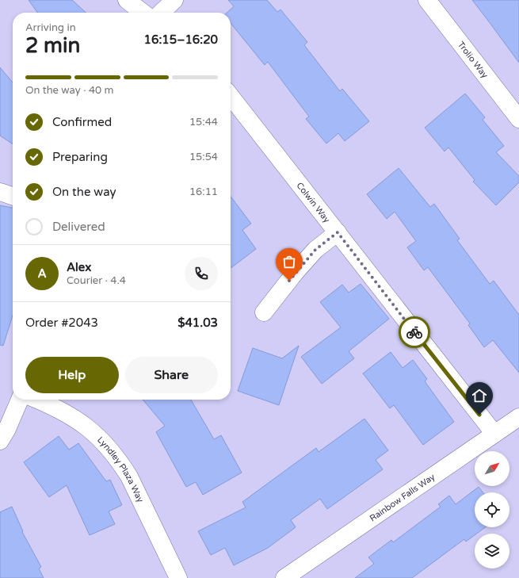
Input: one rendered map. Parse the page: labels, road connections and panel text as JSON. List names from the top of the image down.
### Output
{
  "streets": {
    "street": [
      "Trolio Way",
      "Colwin Way",
      "Lyndley Plaza Way",
      "Rainbow Falls Way"
    ]
  },
  "crossings": [
    ["Colwin Way", "Rainbow Falls Way"]
  ],
  "north": "top right",
  "page": {
    "heading": ["2 min", "Arriving in", "16:15–16:20"],
    "panel": [
      "Alex",
      "Courier · 4.4",
      "Order #2043",
      "$41.03"
    ],
    "bar": "On the way · 40 m",
    "list": [
      ["Confirmed", "15:44"],
      ["Preparing", "15:54"],
      ["On the way", "16:11"],
      "Delivered"
    ],
    "round": "A",
    "buttons": ["Help", "Share"]
  }
}
